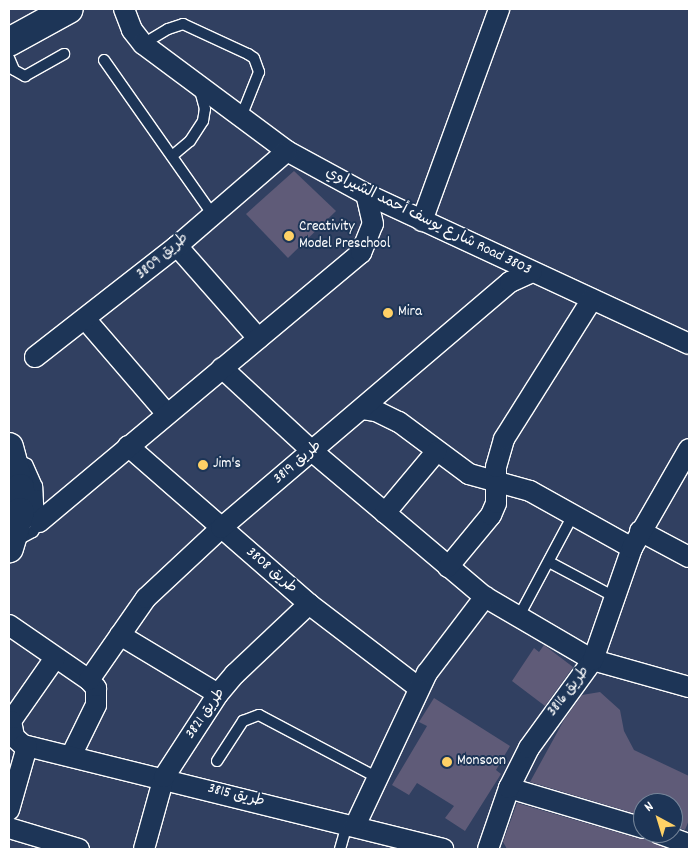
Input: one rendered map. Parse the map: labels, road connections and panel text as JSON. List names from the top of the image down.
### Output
{
  "streets": {
    "street": [
      "شارع يوسف أحمد الشيراوي Road 3803",
      "طريق 3809",
      "طريق 3819",
      "طريق 3808",
      "طريق 3816",
      "طريق 3821",
      "طريق 3815"
    ]
  },
  "crossings": [
    ["شارع يوسف أحمد الشيراوي Road 3803", "طريق 3809"],
    ["شارع يوسف أحمد الشيراوي Road 3803", "طريق 3819"],
    ["طريق 3819", "طريق 3808"],
    ["طريق 3808", "طريق 3821"],
    ["طريق 3821", "طريق 3815"]
  ],
  "places": [
    "Creativity Model Preschool",
    "Mira",
    "Jim's",
    "Monsoon"
  ],
  "north": "top left"
}
